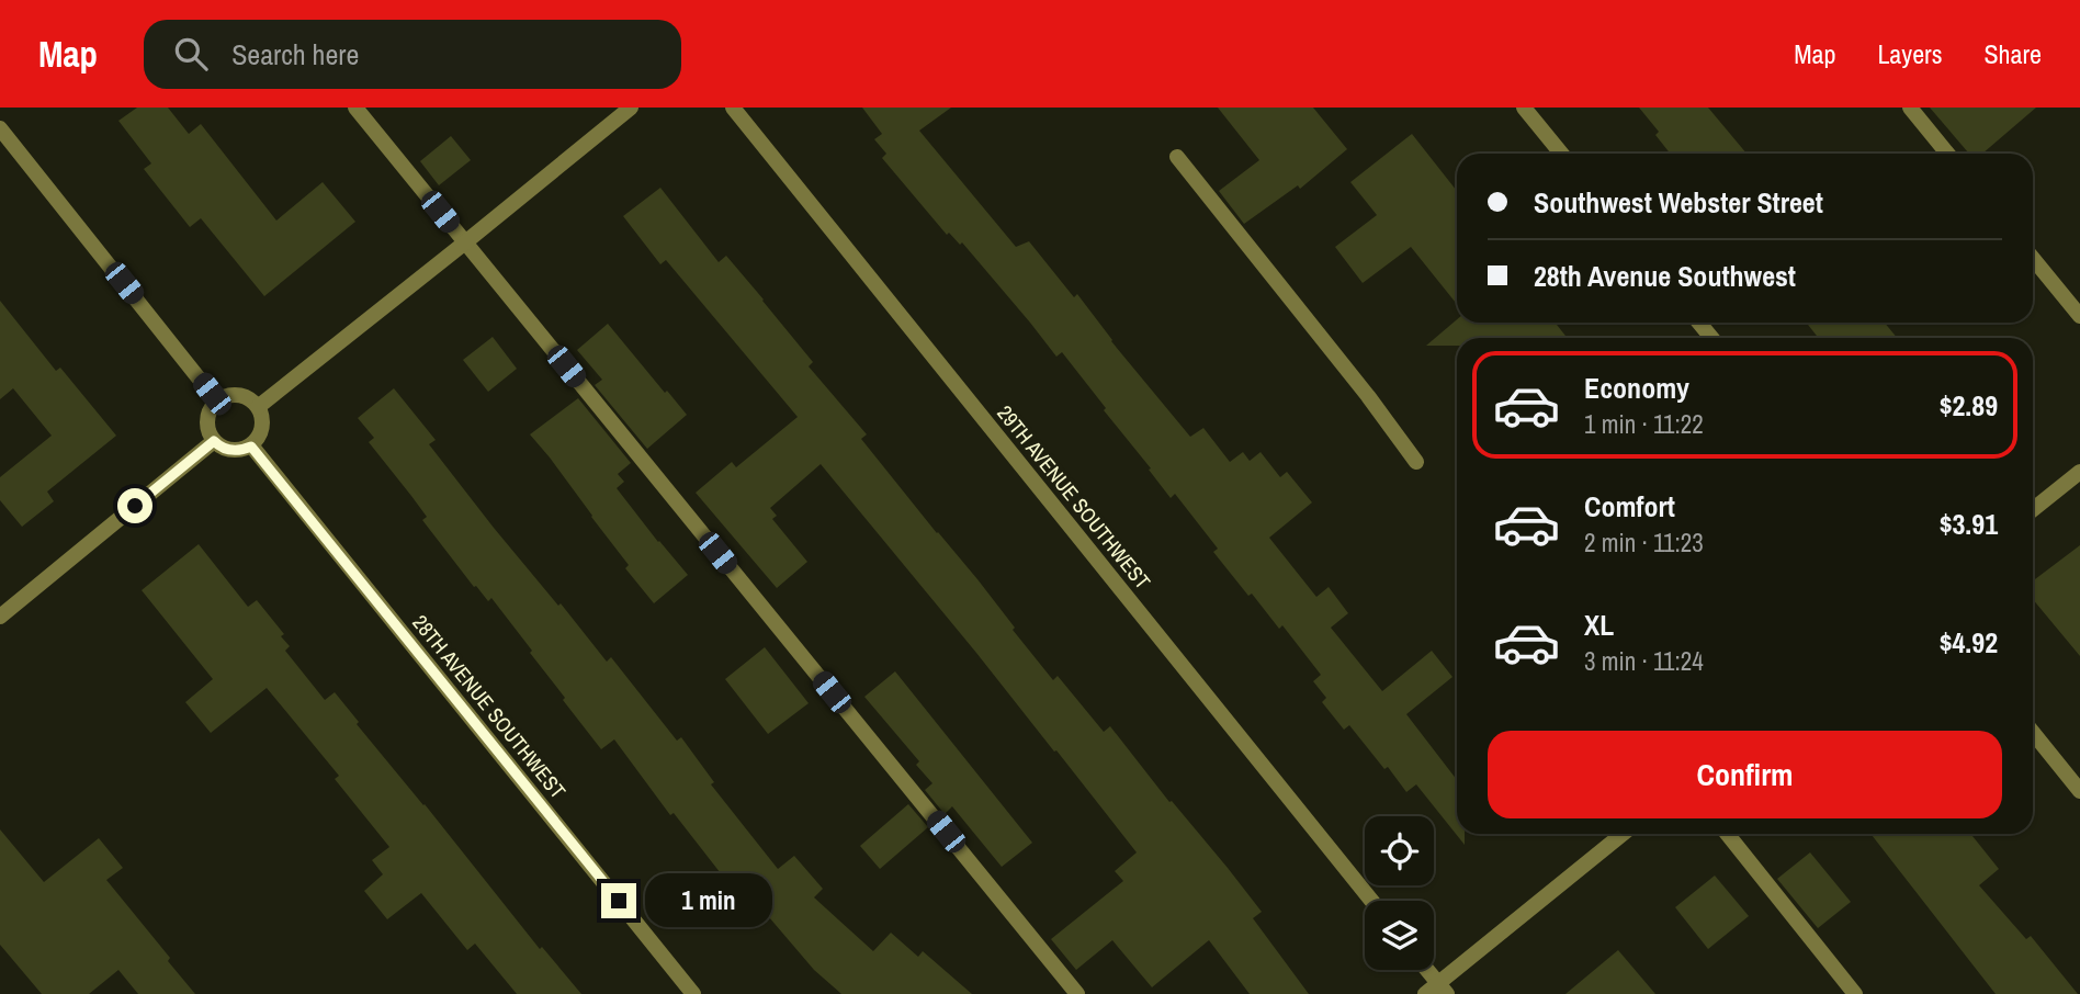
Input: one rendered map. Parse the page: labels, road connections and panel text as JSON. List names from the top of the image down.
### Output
{
  "streets": {
    "street": ["29TH AVENUE SOUTHWEST", "28TH AVENUE SOUTHWEST"]
  },
  "page": {
    "header": "Map",
    "search": "Search here",
    "nav": ["Map", "Layers", "Share"],
    "banner": ["Southwest Webster Street", "28th Avenue Southwest"],
    "list": [
      {
        "name": "Economy",
        "note": "1 min · 11:22",
        "value": "$2.89"
      },
      {
        "name": "Comfort",
        "note": "2 min · 11:23",
        "value": "$3.91"
      },
      {
        "name": "XL",
        "note": "3 min · 11:24",
        "value": "$4.92"
      }
    ],
    "buttons": "Confirm",
    "bubble": "1 min"
  }
}
